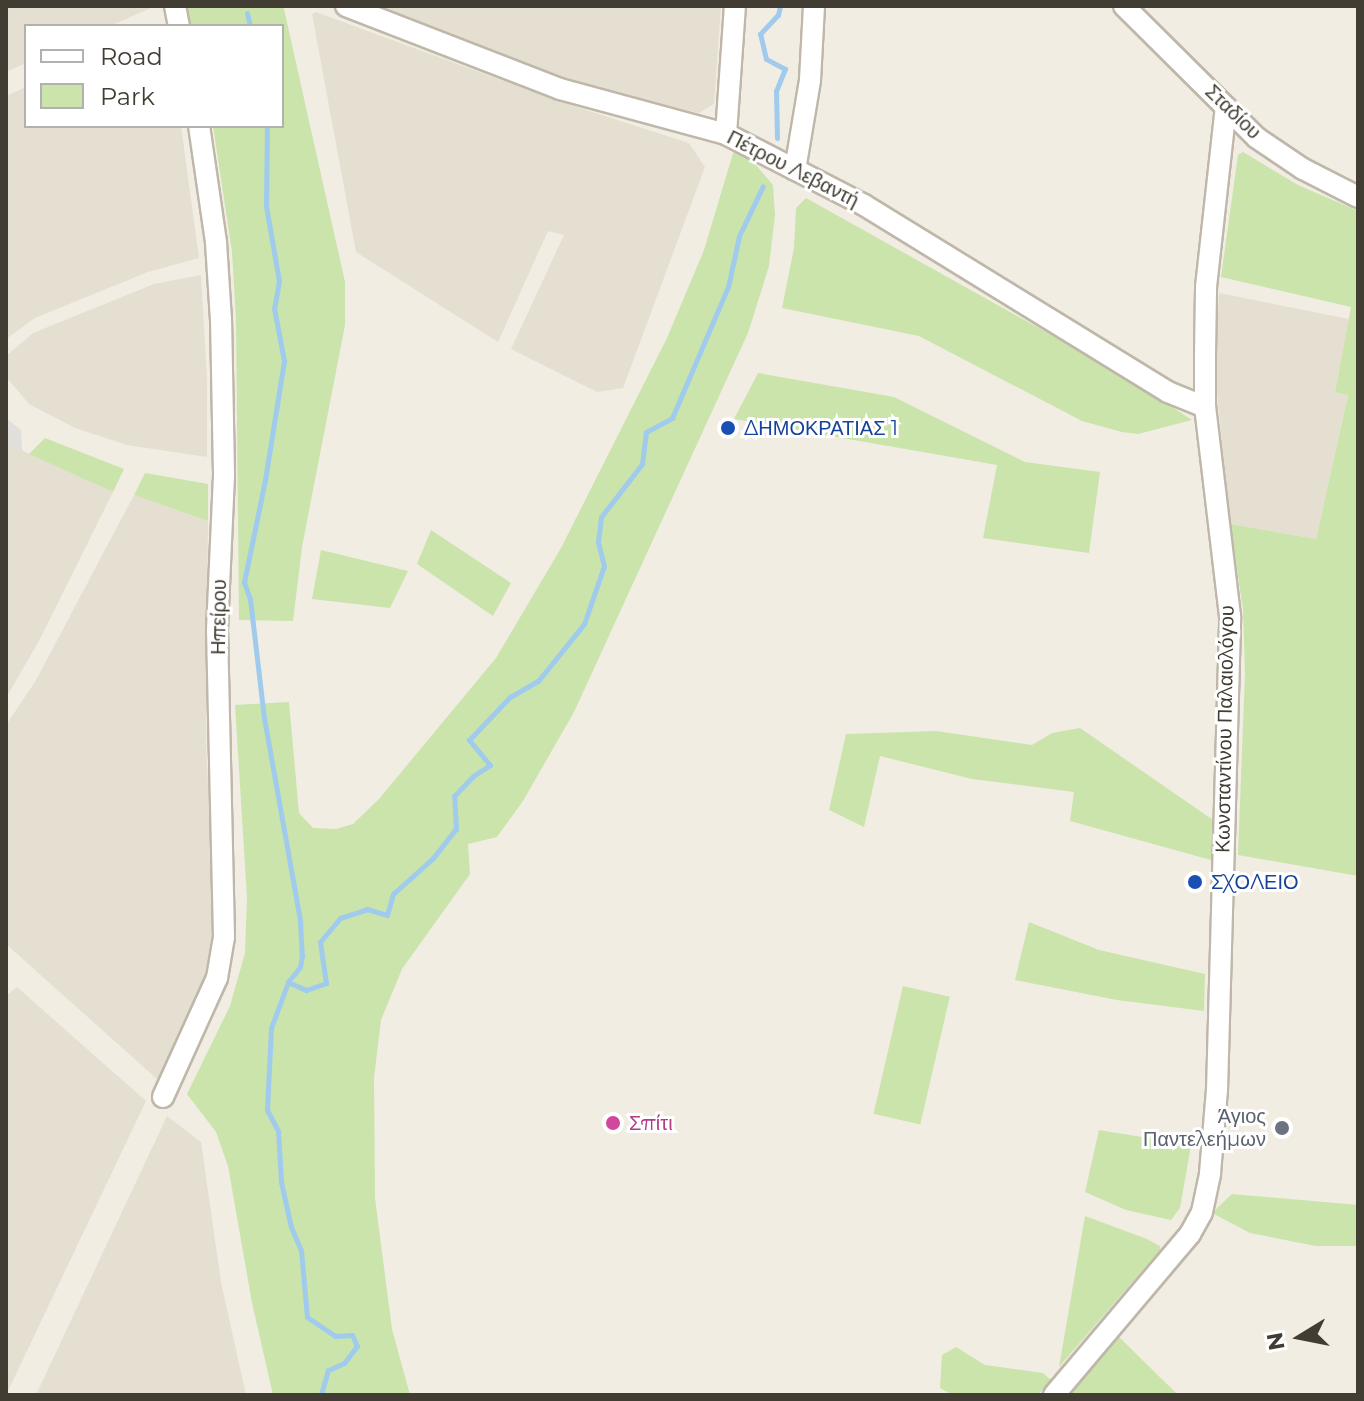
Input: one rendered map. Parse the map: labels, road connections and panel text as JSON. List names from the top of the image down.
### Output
{
  "streets": {
    "street": [
      "Σταδίου",
      "Πέτρου Λεβαντή",
      "Ηπείρου",
      "Κωνσταντίνου Παλαιολόγου"
    ]
  },
  "crossings": [
    ["Σταδίου", "Κωνσταντίνου Παλαιολόγου"],
    ["Πέτρου Λεβαντή", "Κωνσταντίνου Παλαιολόγου"]
  ],
  "places": [
    "ΔΗΜΟΚΡΑΤΙΑΣ 1",
    "ΣΧΟΛΕΙΟ",
    "Σπίτι",
    "Άγιος Παντελεήμων"
  ],
  "legend": ["Road", "Park"],
  "north": "left"
}
